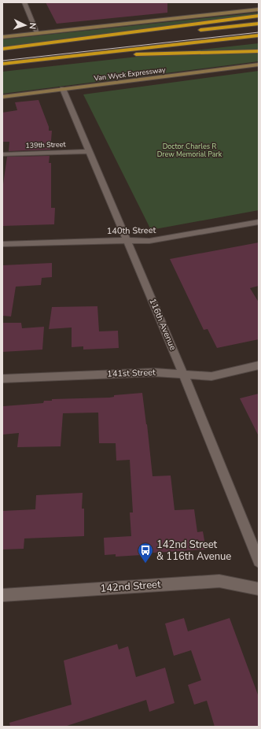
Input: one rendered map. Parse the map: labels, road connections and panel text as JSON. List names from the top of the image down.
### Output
{
  "streets": {
    "main road": ["Van Wyck Expressway"],
    "street": [
      "139th Street",
      "140th Street",
      "116th Avenue",
      "141st Street",
      "142nd Street"
    ]
  },
  "crossings": [
    ["Van Wyck Expressway", "116th Avenue"],
    ["139th Street", "116th Avenue"],
    ["140th Street", "116th Avenue"],
    ["116th Avenue", "141st Street"]
  ],
  "parks": ["Doctor Charles R Drew Memorial Park"],
  "places": {
    "bus stop": ["142nd Street & 116th Avenue"]
  },
  "north": "right"
}
